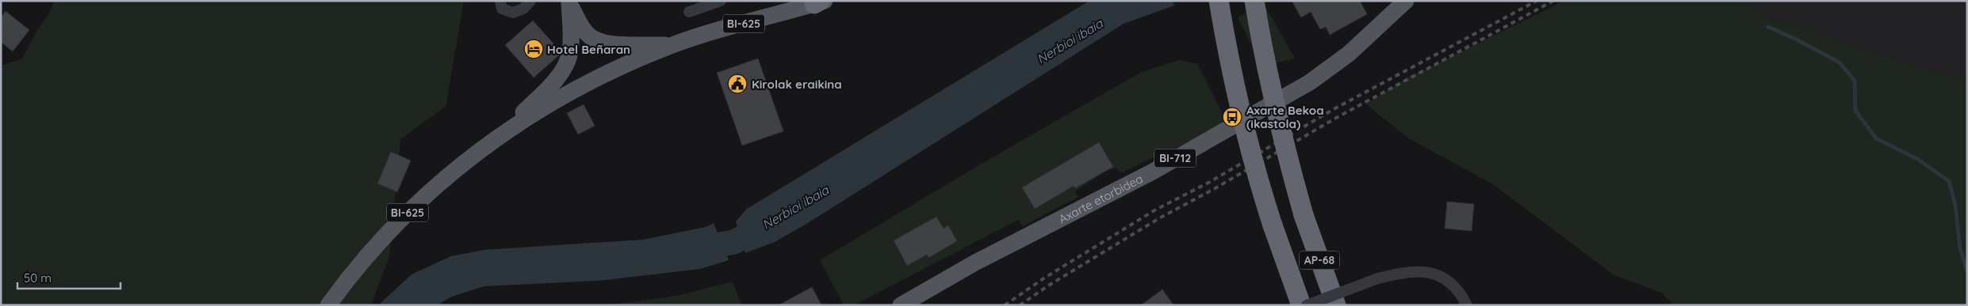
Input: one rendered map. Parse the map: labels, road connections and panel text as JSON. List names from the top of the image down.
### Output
{
  "streets": {
    "highway": ["AP-68"],
    "main road": ["BI-625", "BI-712", "Axarte etorbidea"]
  },
  "water": ["Nerbioi ibaia"],
  "places": {
    "hotel": ["Hotel Beñaran"],
    "public building": ["Kirolak eraikina"],
    "bus stop": ["Axarte Bekoa (ikastola)"]
  },
  "scale_bar": "50 m"
}
